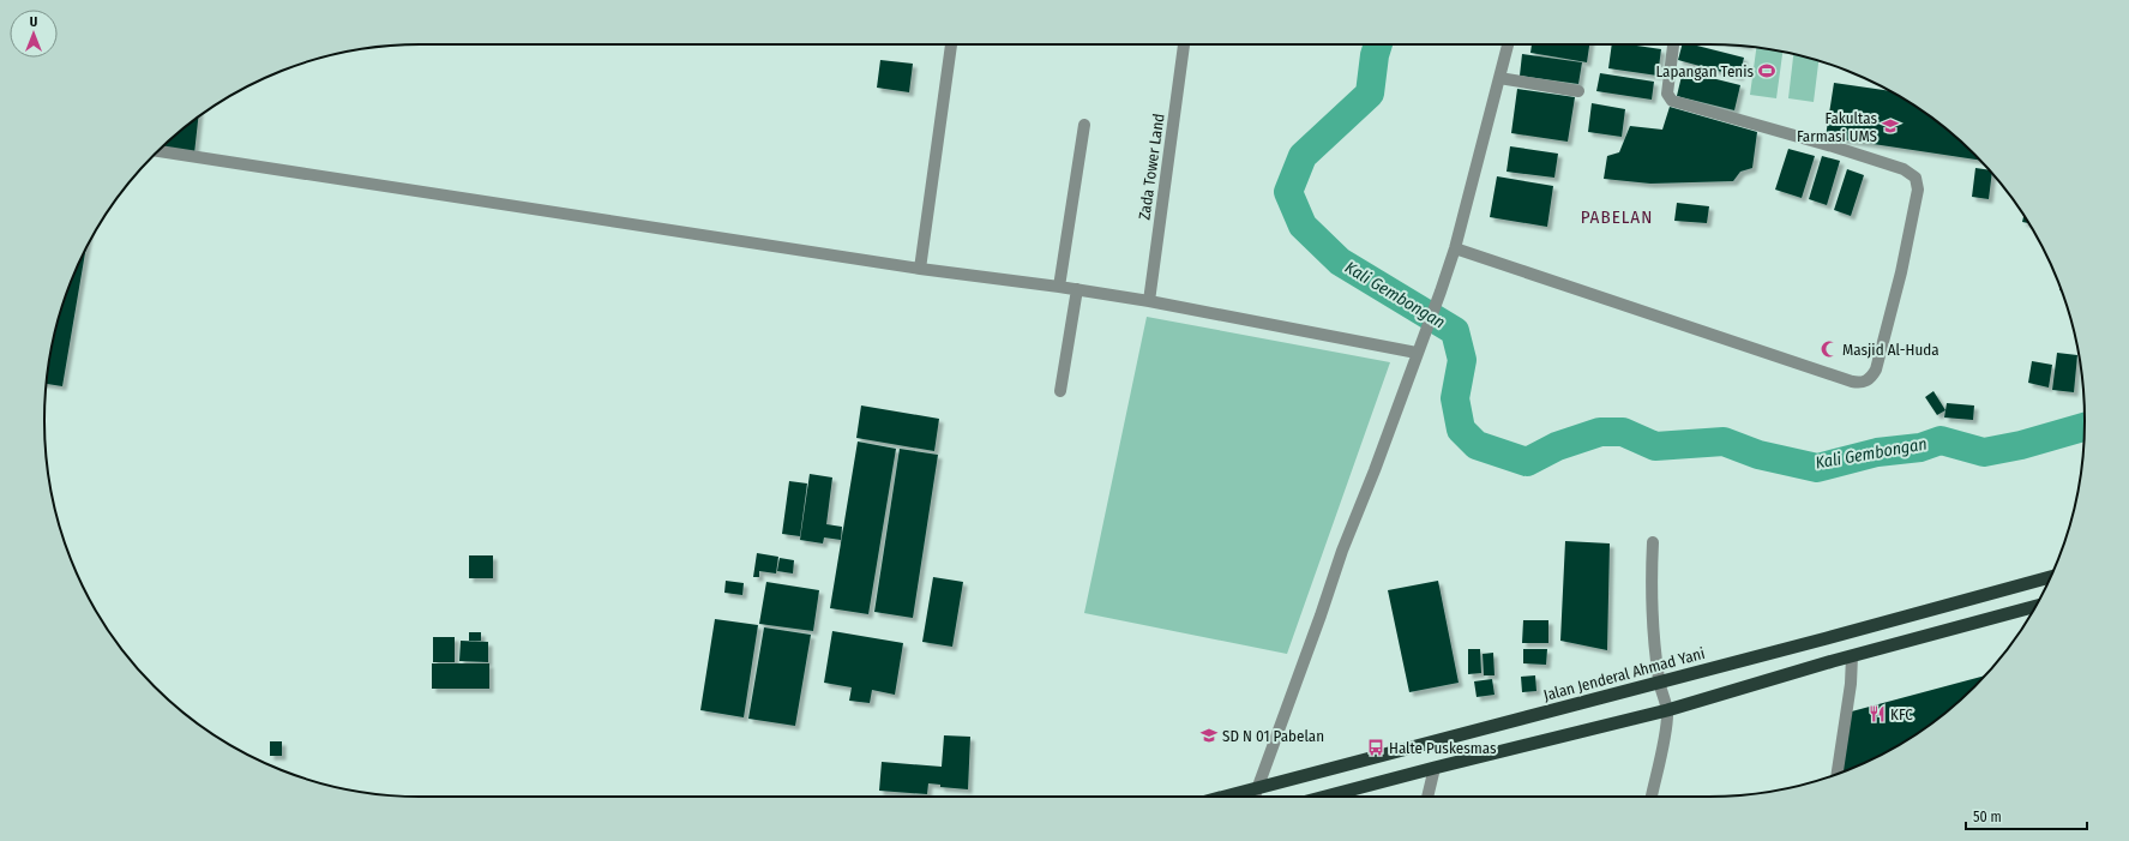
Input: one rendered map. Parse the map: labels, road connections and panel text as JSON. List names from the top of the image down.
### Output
{
  "streets": {
    "highway": ["Jalan Jenderal Ahmad Yani"],
    "street": ["Zada Tower Land"]
  },
  "districts": ["PABELAN"],
  "water": ["Kali Gembongan"],
  "places": {
    "sports": ["Lapangan Tenis"],
    "school or university": ["Fakultas Farmasi UMS", "SD N 01 Pabelan"],
    "mosque": ["Masjid Al-Huda"],
    "restaurant": ["KFC"],
    "bus stop": ["Halte Puskesmas"]
  },
  "scale_bar": "50 m",
  "north": "top"
}
